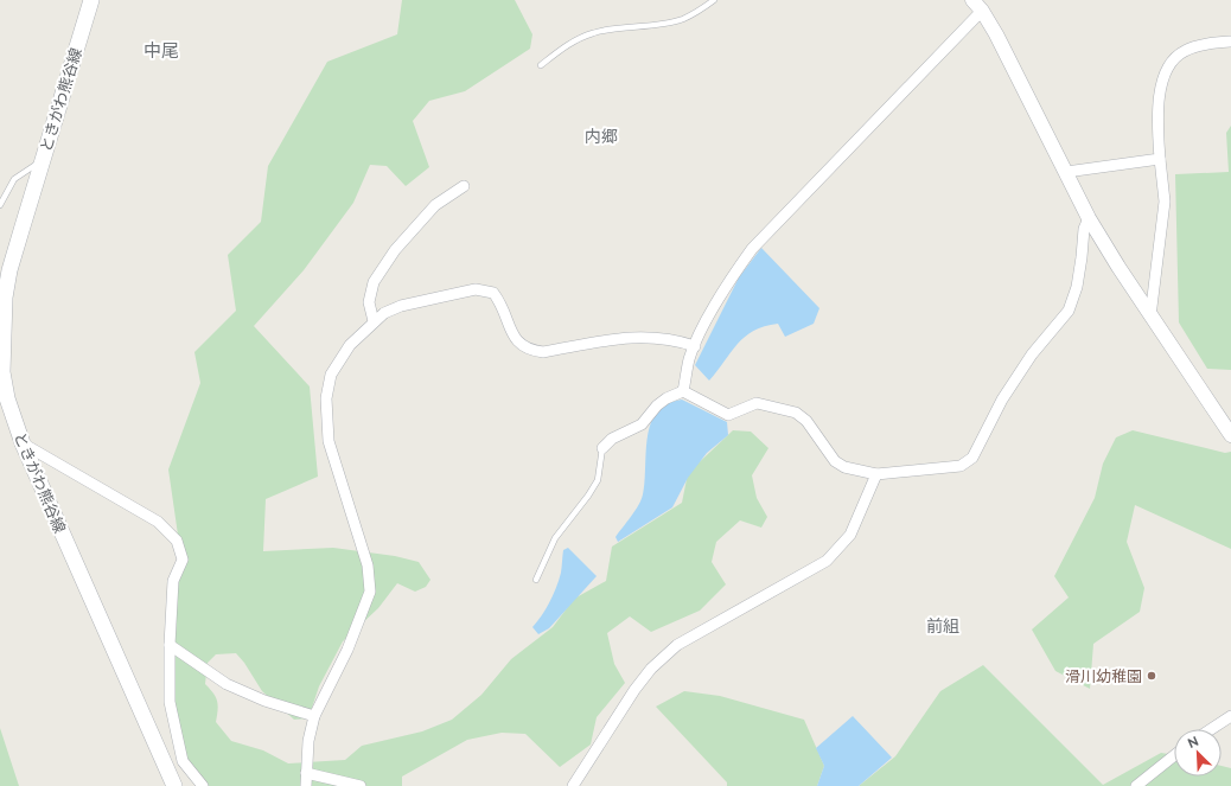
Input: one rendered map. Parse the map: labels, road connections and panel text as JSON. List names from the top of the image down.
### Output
{
  "streets": {
    "main road": ["ときがわ熊谷線"]
  },
  "districts": ["中尾", "内郷", "前組"],
  "places": ["滑川幼稚園"],
  "north": "top left"
}
